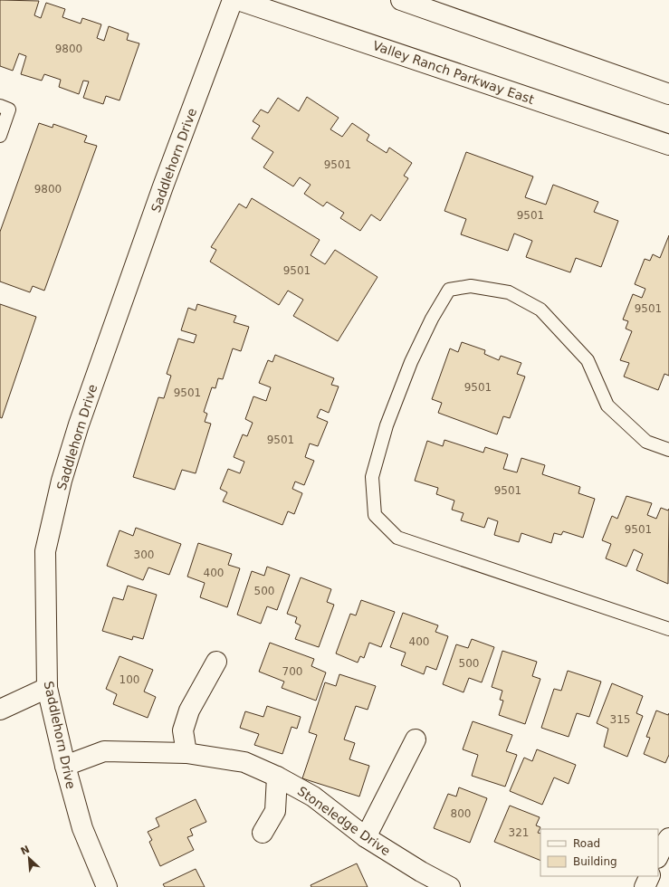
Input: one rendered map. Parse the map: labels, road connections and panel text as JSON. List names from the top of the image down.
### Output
{
  "streets": {
    "street": ["Valley Ranch Parkway East", "Saddlehorn Drive", "Stoneledge Drive"]
  },
  "crossings": [
    ["Saddlehorn Drive", "Stoneledge Drive"]
  ],
  "house_numbers": [
    "9800",
    "9501",
    "9800",
    "9501",
    "9501",
    "9501",
    "9501",
    "9501",
    "9501",
    "9501",
    "9501",
    "300",
    "400",
    "500",
    "400",
    "500",
    "700",
    "100",
    "315",
    "800",
    "321"
  ],
  "legend": ["Road", "Building"],
  "north": "top left"
}
